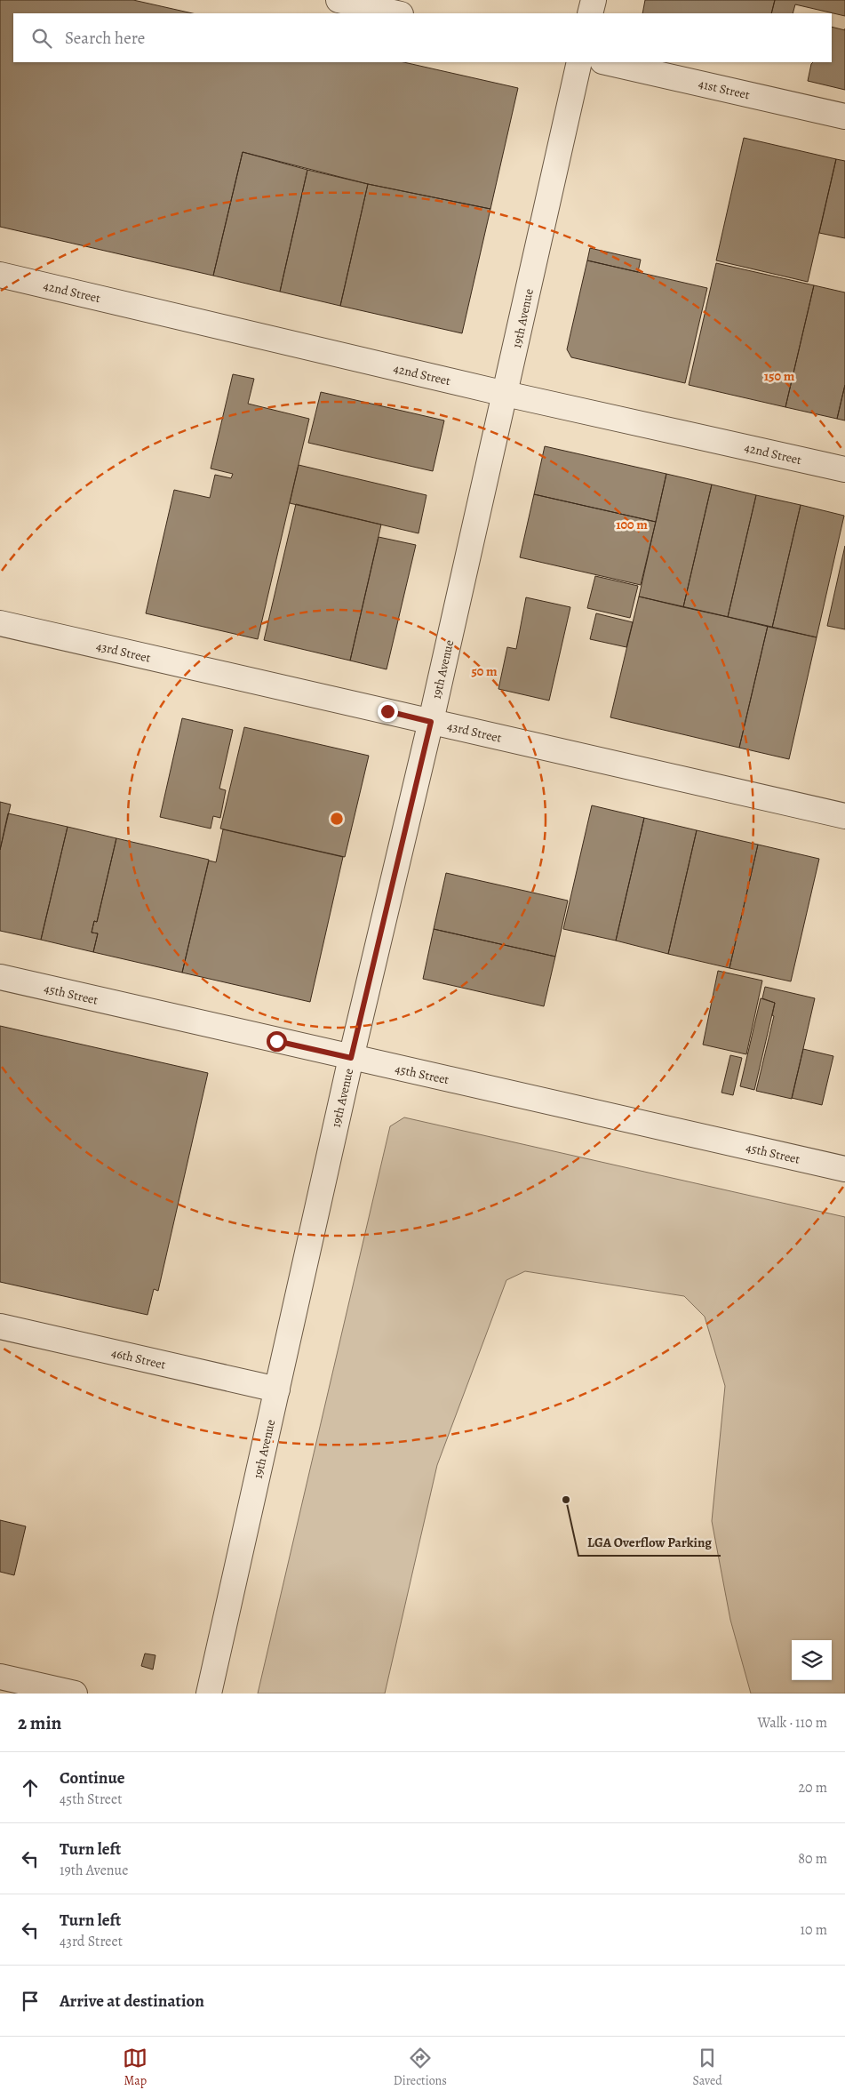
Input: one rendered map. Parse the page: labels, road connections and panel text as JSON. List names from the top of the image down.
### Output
{
  "streets": {
    "street": [
      "41st Street",
      "42nd Street",
      "19th Avenue",
      "43rd Street",
      "45th Street",
      "46th Street"
    ]
  },
  "crossings": [
    ["42nd Street", "19th Avenue"],
    ["19th Avenue", "43rd Street"],
    ["19th Avenue", "45th Street"],
    ["19th Avenue", "46th Street"]
  ],
  "places": ["LGA Overflow Parking"],
  "page": {
    "search": "Search here",
    "heading": ["2 min", "Walk · 110 m"],
    "list": [
      ["Continue", "45th Street", "20 m"],
      ["Turn left", "19th Avenue", "80 m"],
      ["Turn left", "43rd Street", "10 m"],
      "Arrive at destination"
    ],
    "nav": ["Map", "Directions", "Saved"]
  },
  "rings": ["150 m", "100 m", "50 m"]
}
